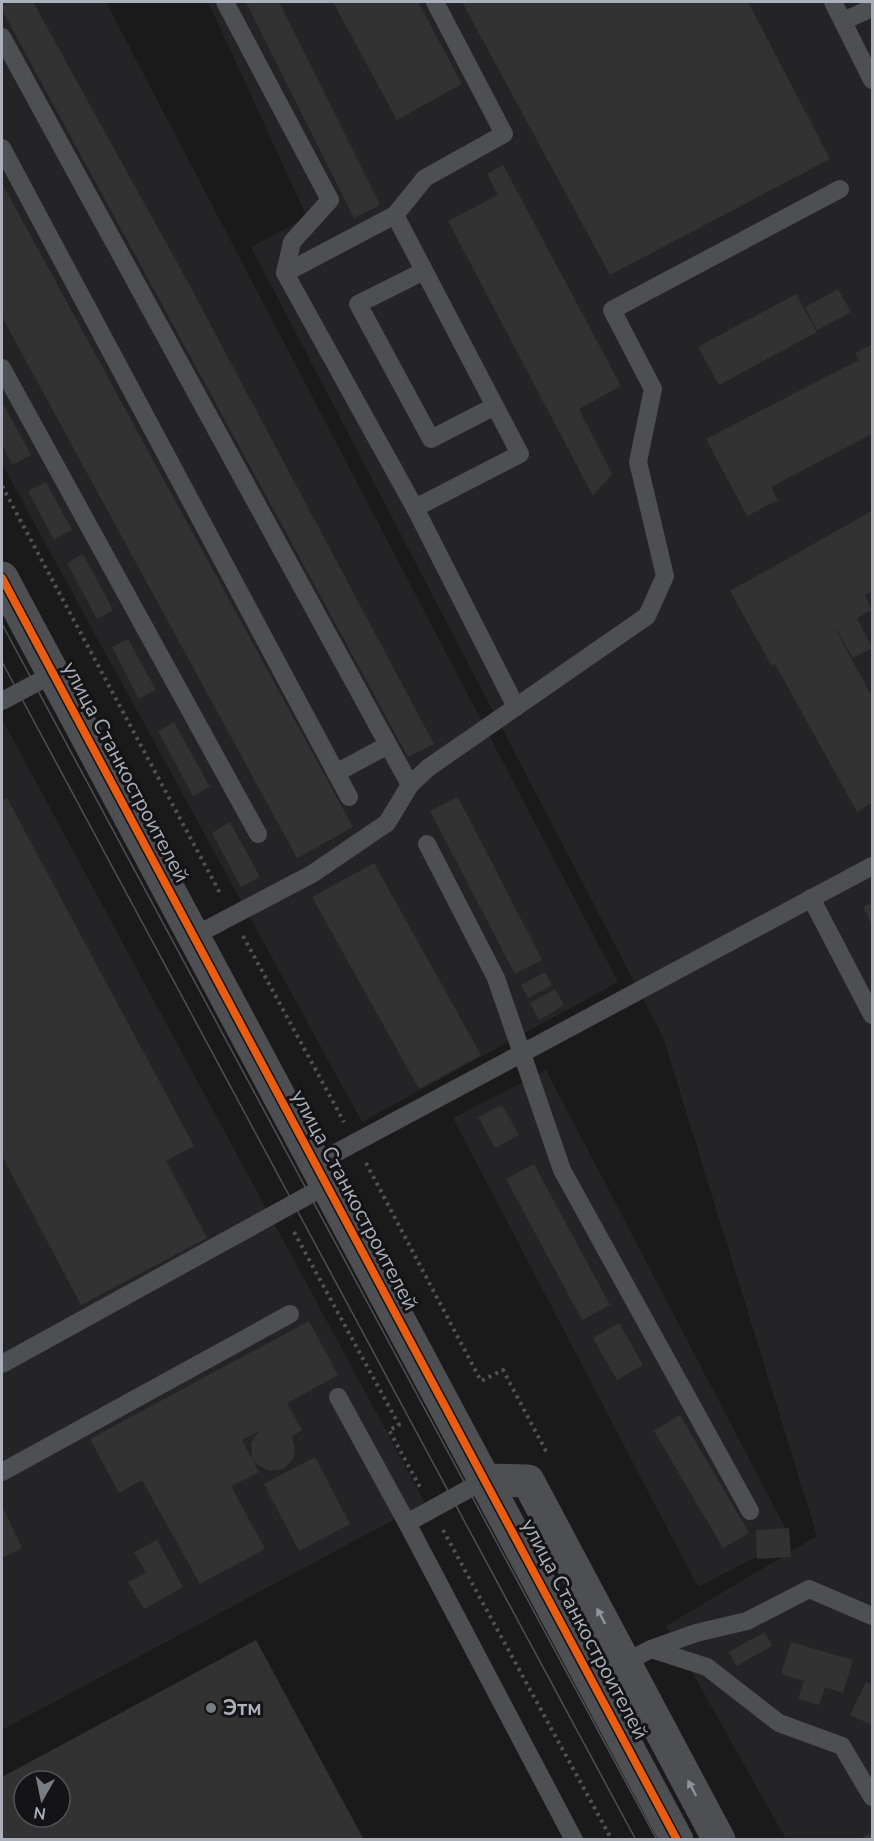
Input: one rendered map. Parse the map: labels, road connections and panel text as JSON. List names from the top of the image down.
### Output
{
  "streets": {
    "street": ["улица Станкостроителей"]
  },
  "places": ["Этм"],
  "north": "bottom"
}
